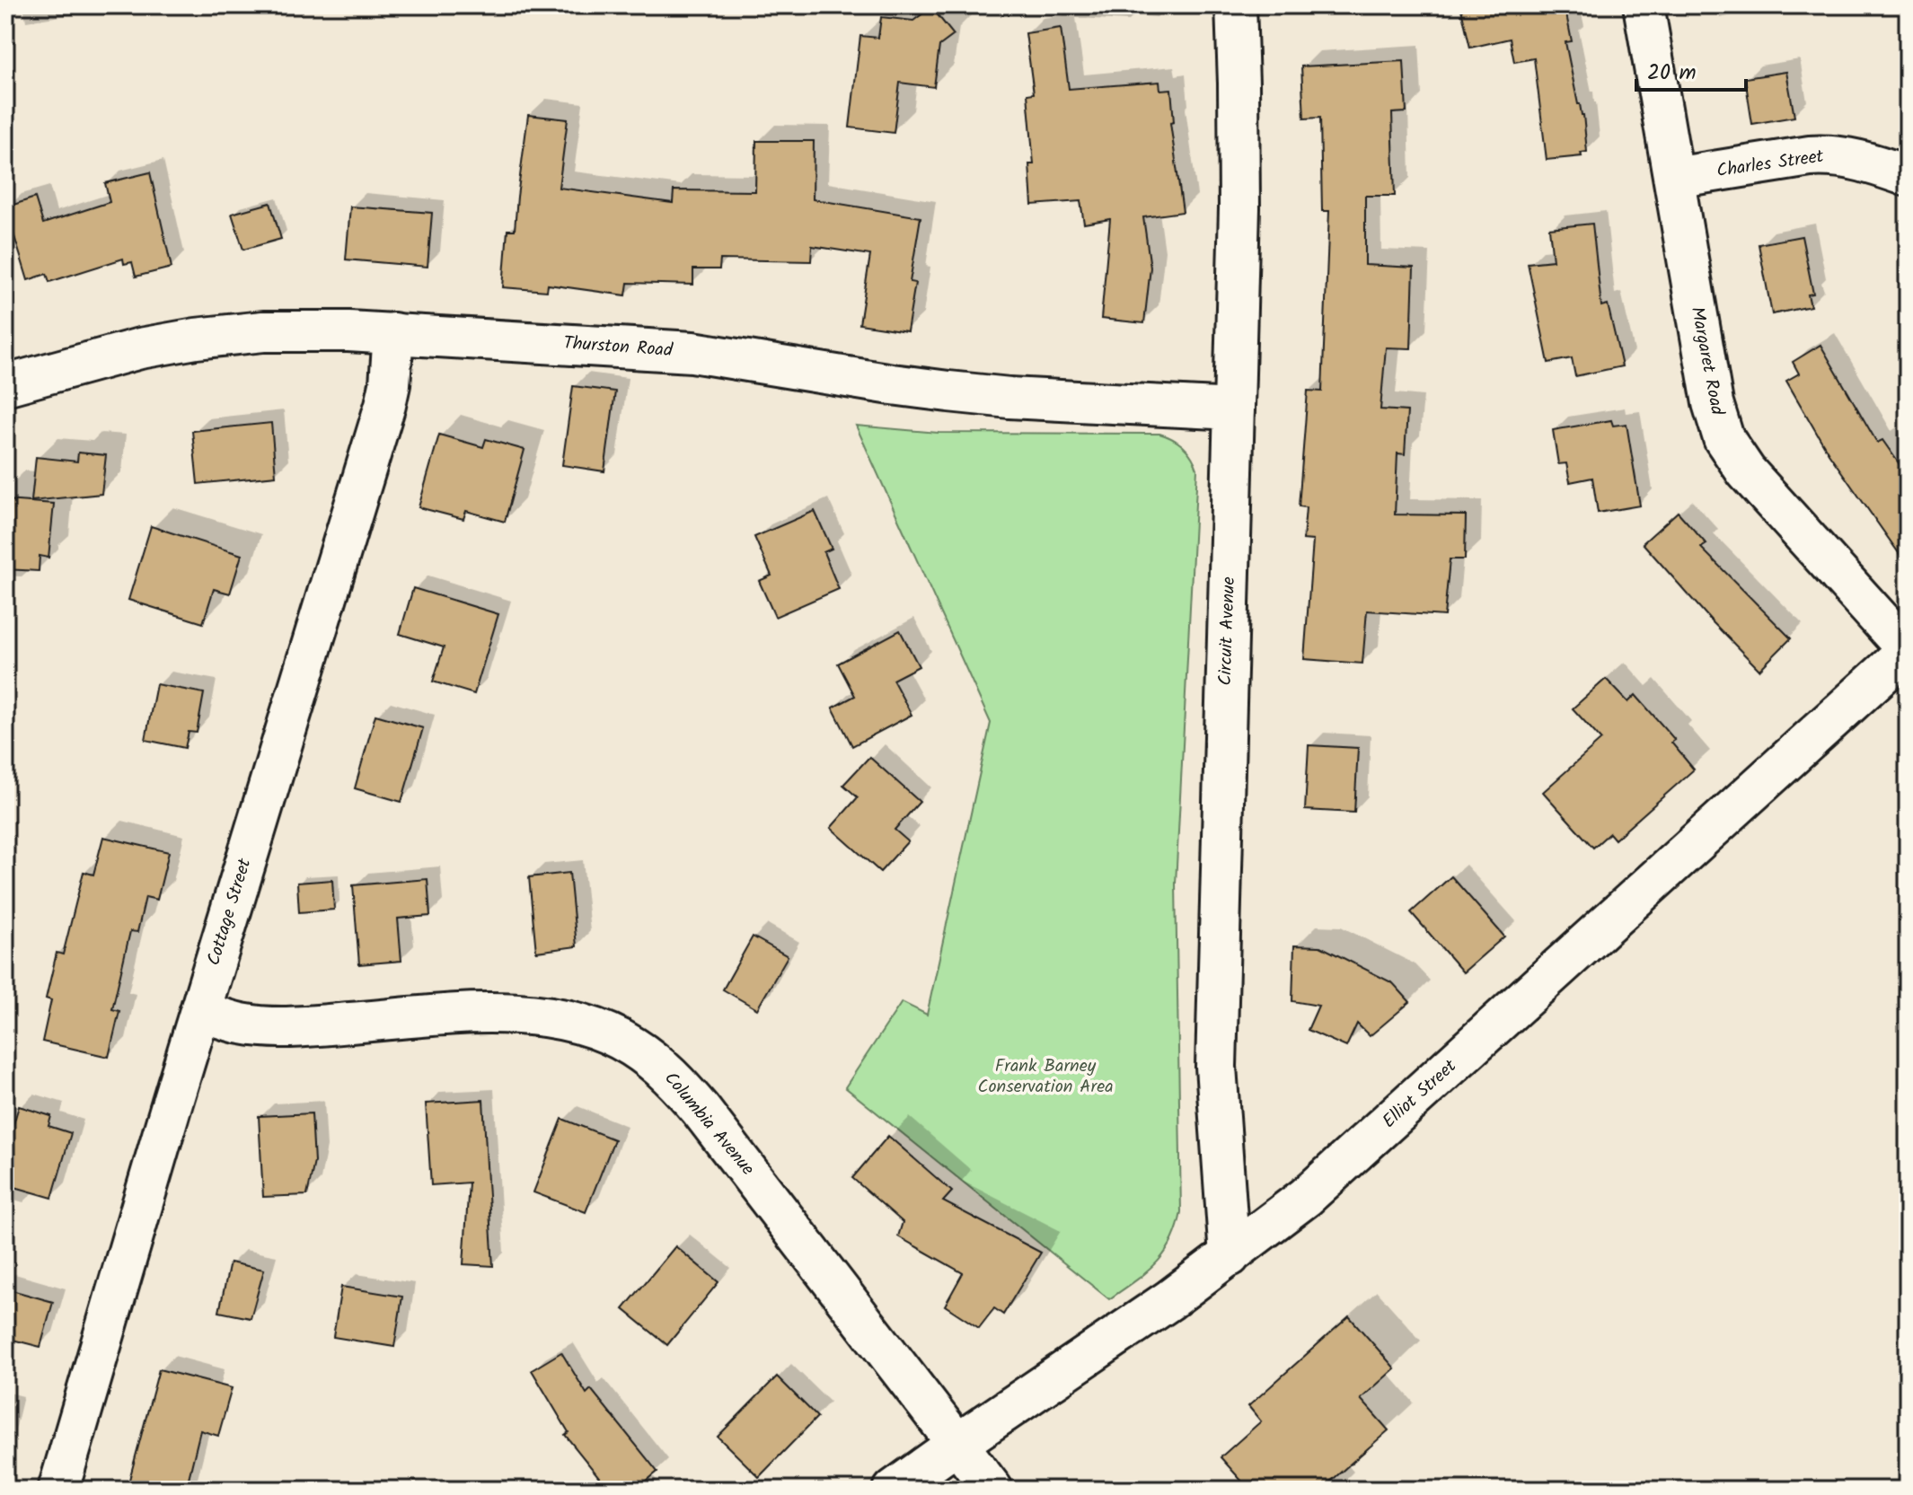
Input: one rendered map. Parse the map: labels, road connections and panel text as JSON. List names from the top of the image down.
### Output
{
  "streets": {
    "street": [
      "Charles Street",
      "Thurston Road",
      "Margaret Road",
      "Circuit Avenue",
      "Cottage Street",
      "Elliot Street",
      "Columbia Avenue"
    ]
  },
  "crossings": [
    ["Charles Street", "Margaret Road"],
    ["Thurston Road", "Circuit Avenue"],
    ["Thurston Road", "Cottage Street"],
    ["Margaret Road", "Elliot Street"],
    ["Circuit Avenue", "Elliot Street"],
    ["Cottage Street", "Columbia Avenue"],
    ["Elliot Street", "Columbia Avenue"]
  ],
  "parks": ["Frank Barney Conservation Area"],
  "scale_bar": "20 m"
}
